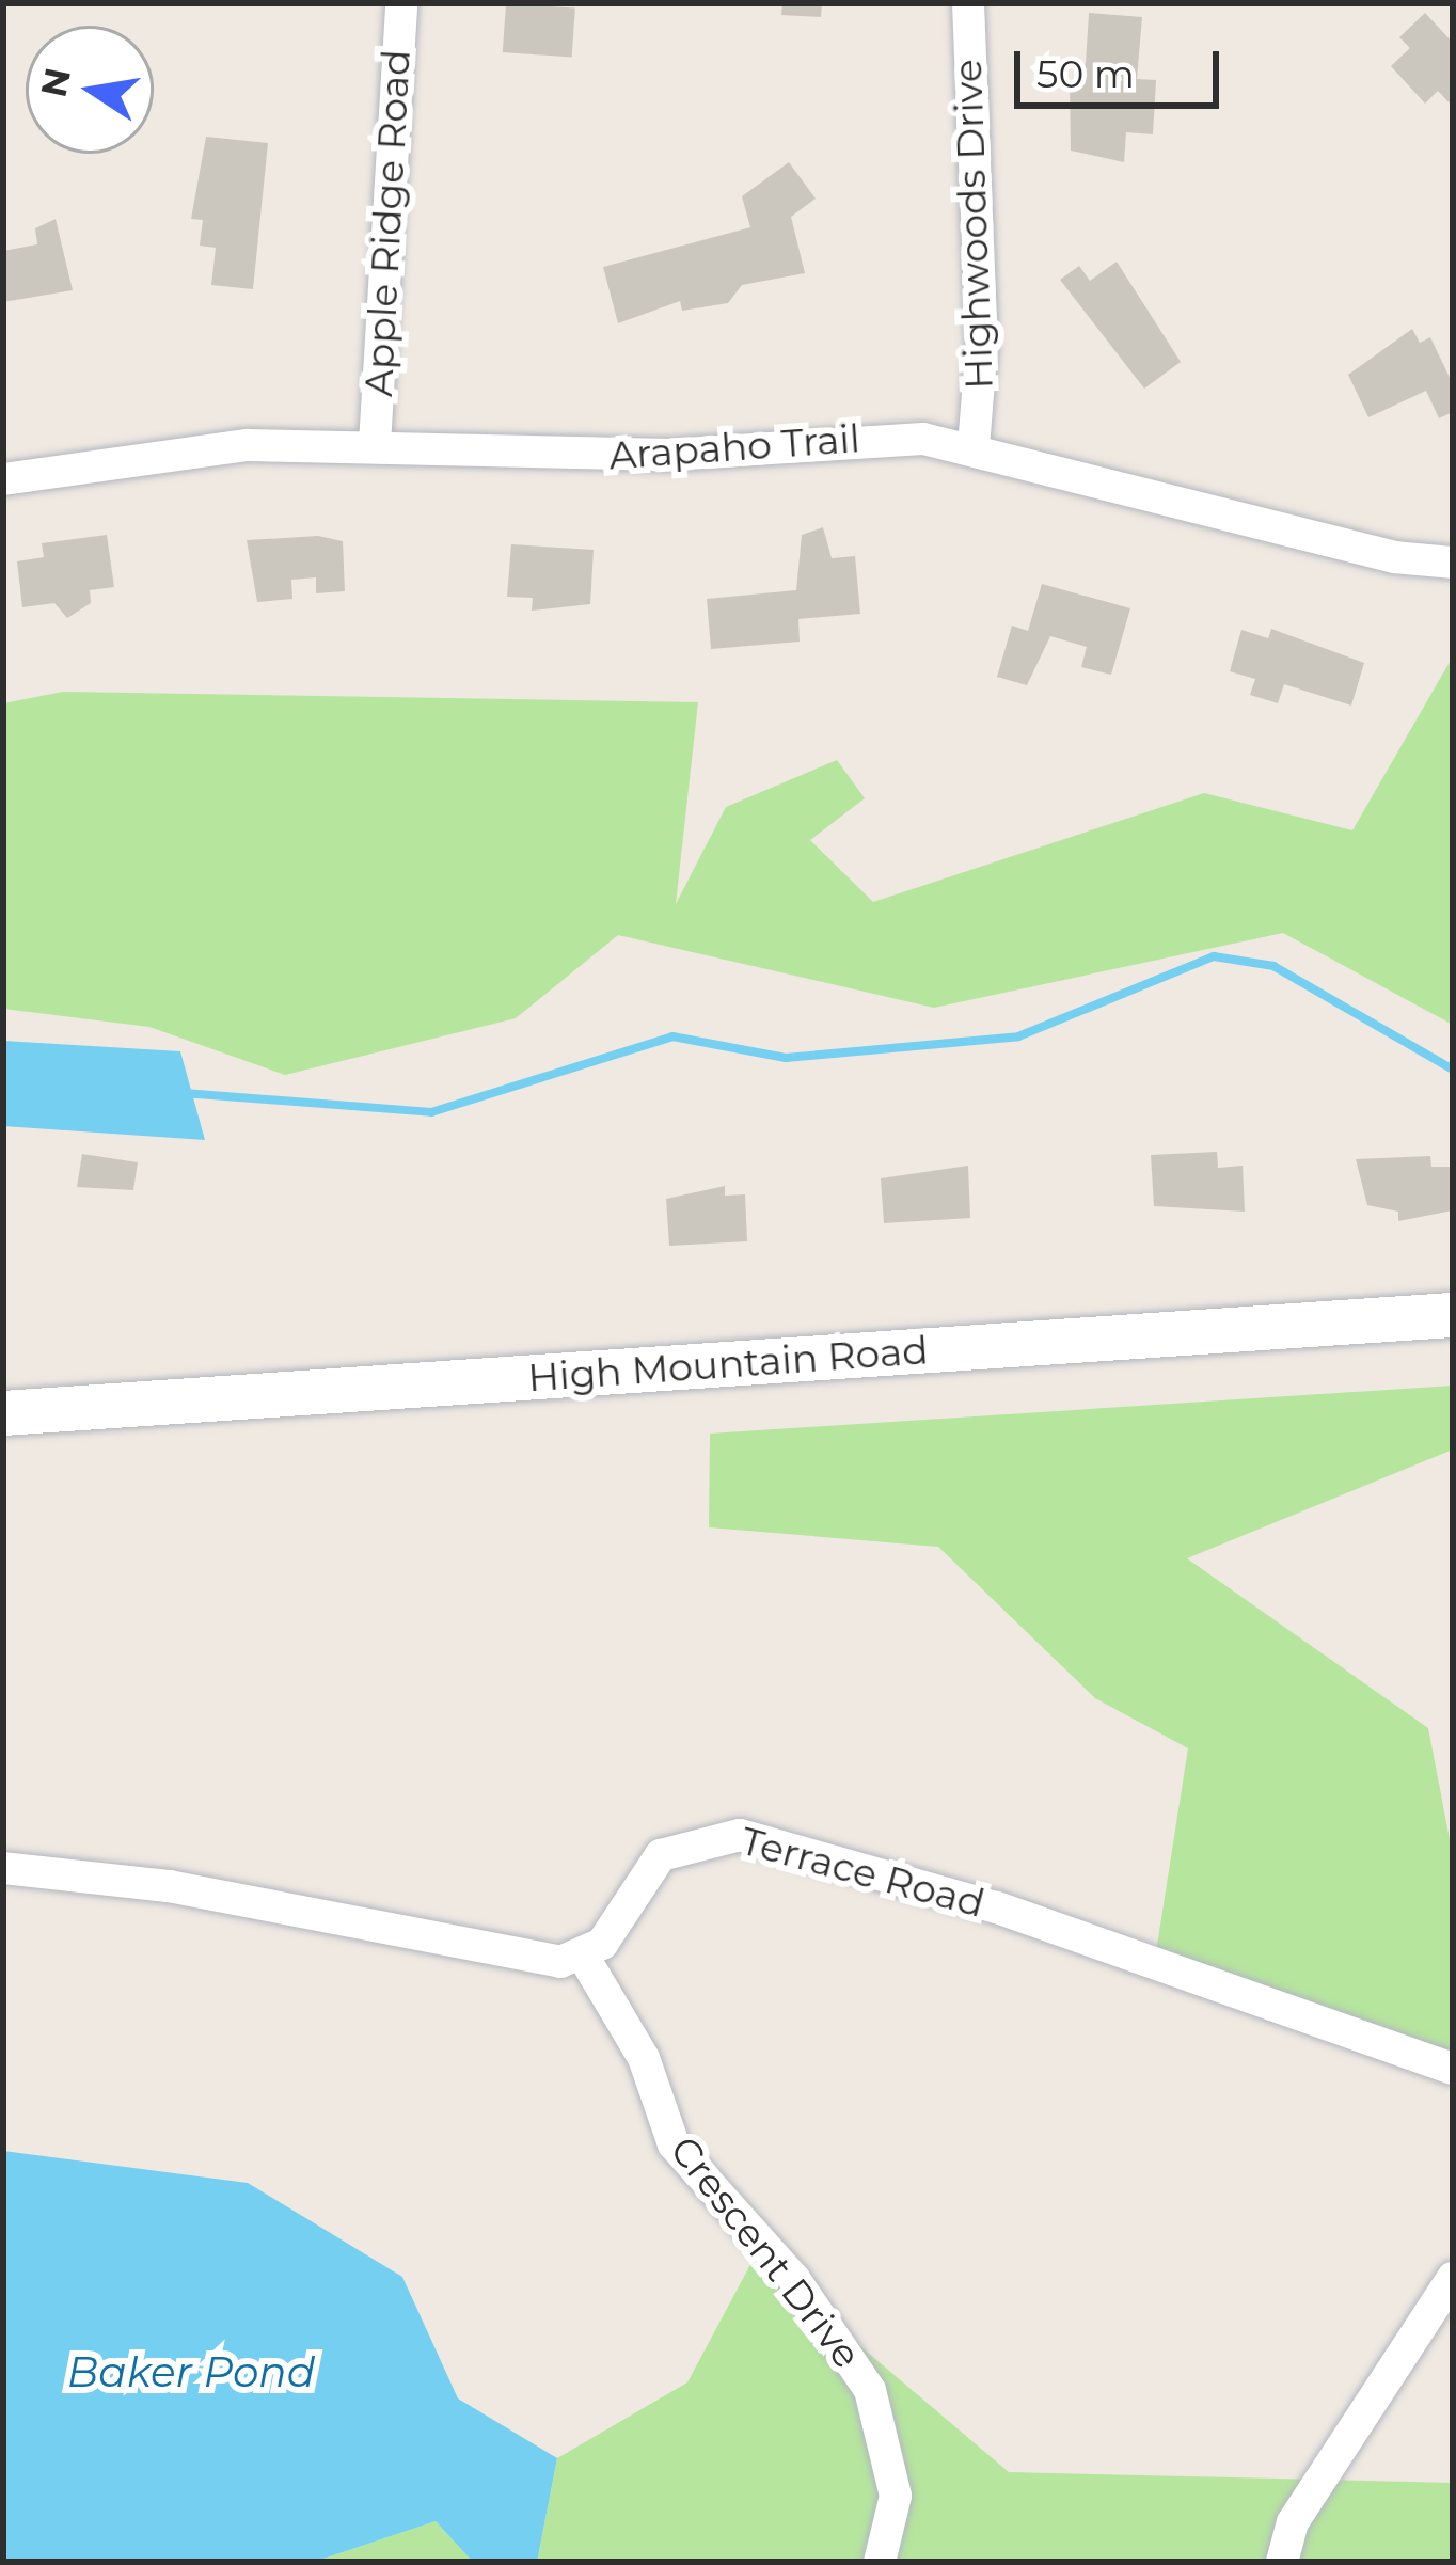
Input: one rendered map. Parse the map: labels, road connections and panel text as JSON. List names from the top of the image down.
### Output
{
  "streets": {
    "main road": ["High Mountain Road"],
    "street": [
      "Apple Ridge Road",
      "Highwoods Drive",
      "Arapaho Trail",
      "Terrace Road",
      "Crescent Drive"
    ]
  },
  "crossings": [
    ["Apple Ridge Road", "Arapaho Trail"],
    ["Highwoods Drive", "Arapaho Trail"],
    ["Terrace Road", "Crescent Drive"]
  ],
  "water": ["Baker Pond"],
  "scale_bar": "50 m",
  "north": "left"
}
